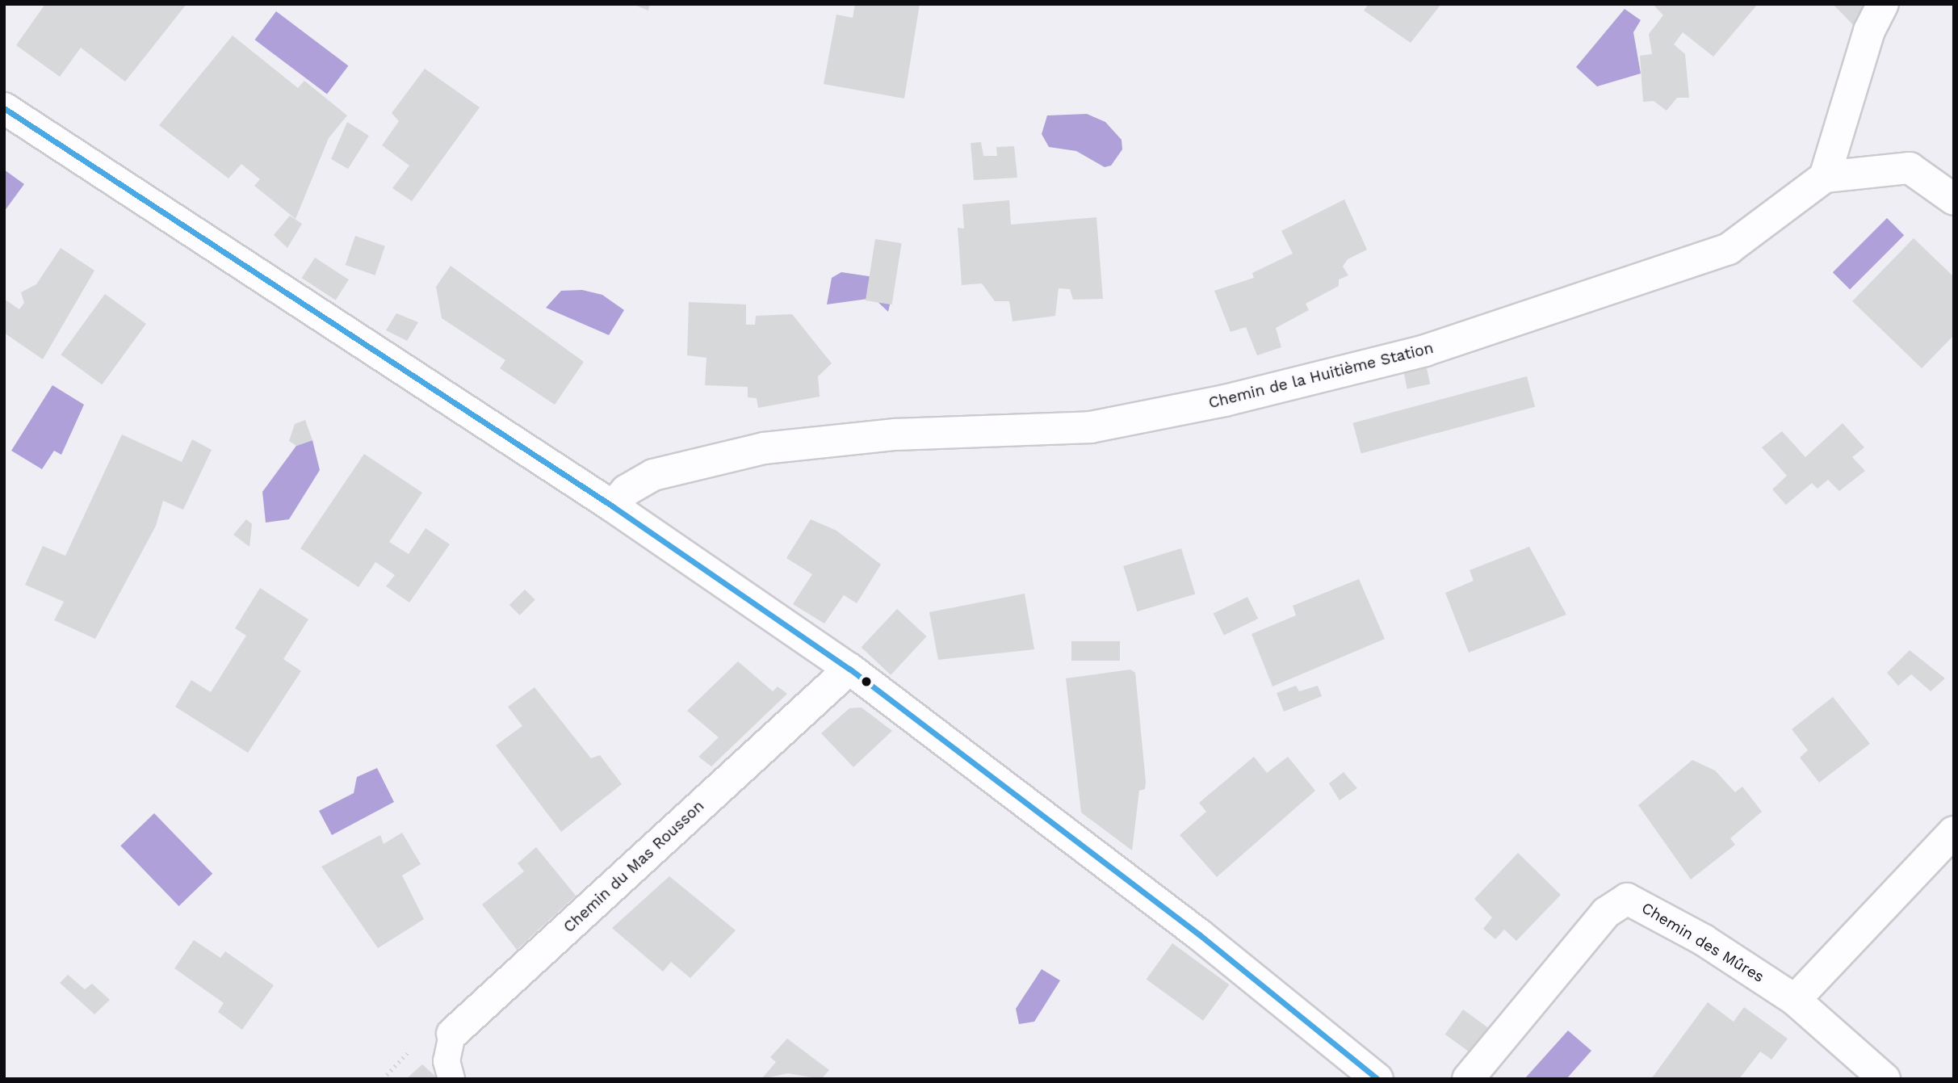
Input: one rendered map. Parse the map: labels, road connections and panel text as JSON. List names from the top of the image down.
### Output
{
  "streets": {
    "street": ["Chemin de la Huitième Station", "Chemin du Mas Rousson", "Chemin des Mûres"]
  }
}
